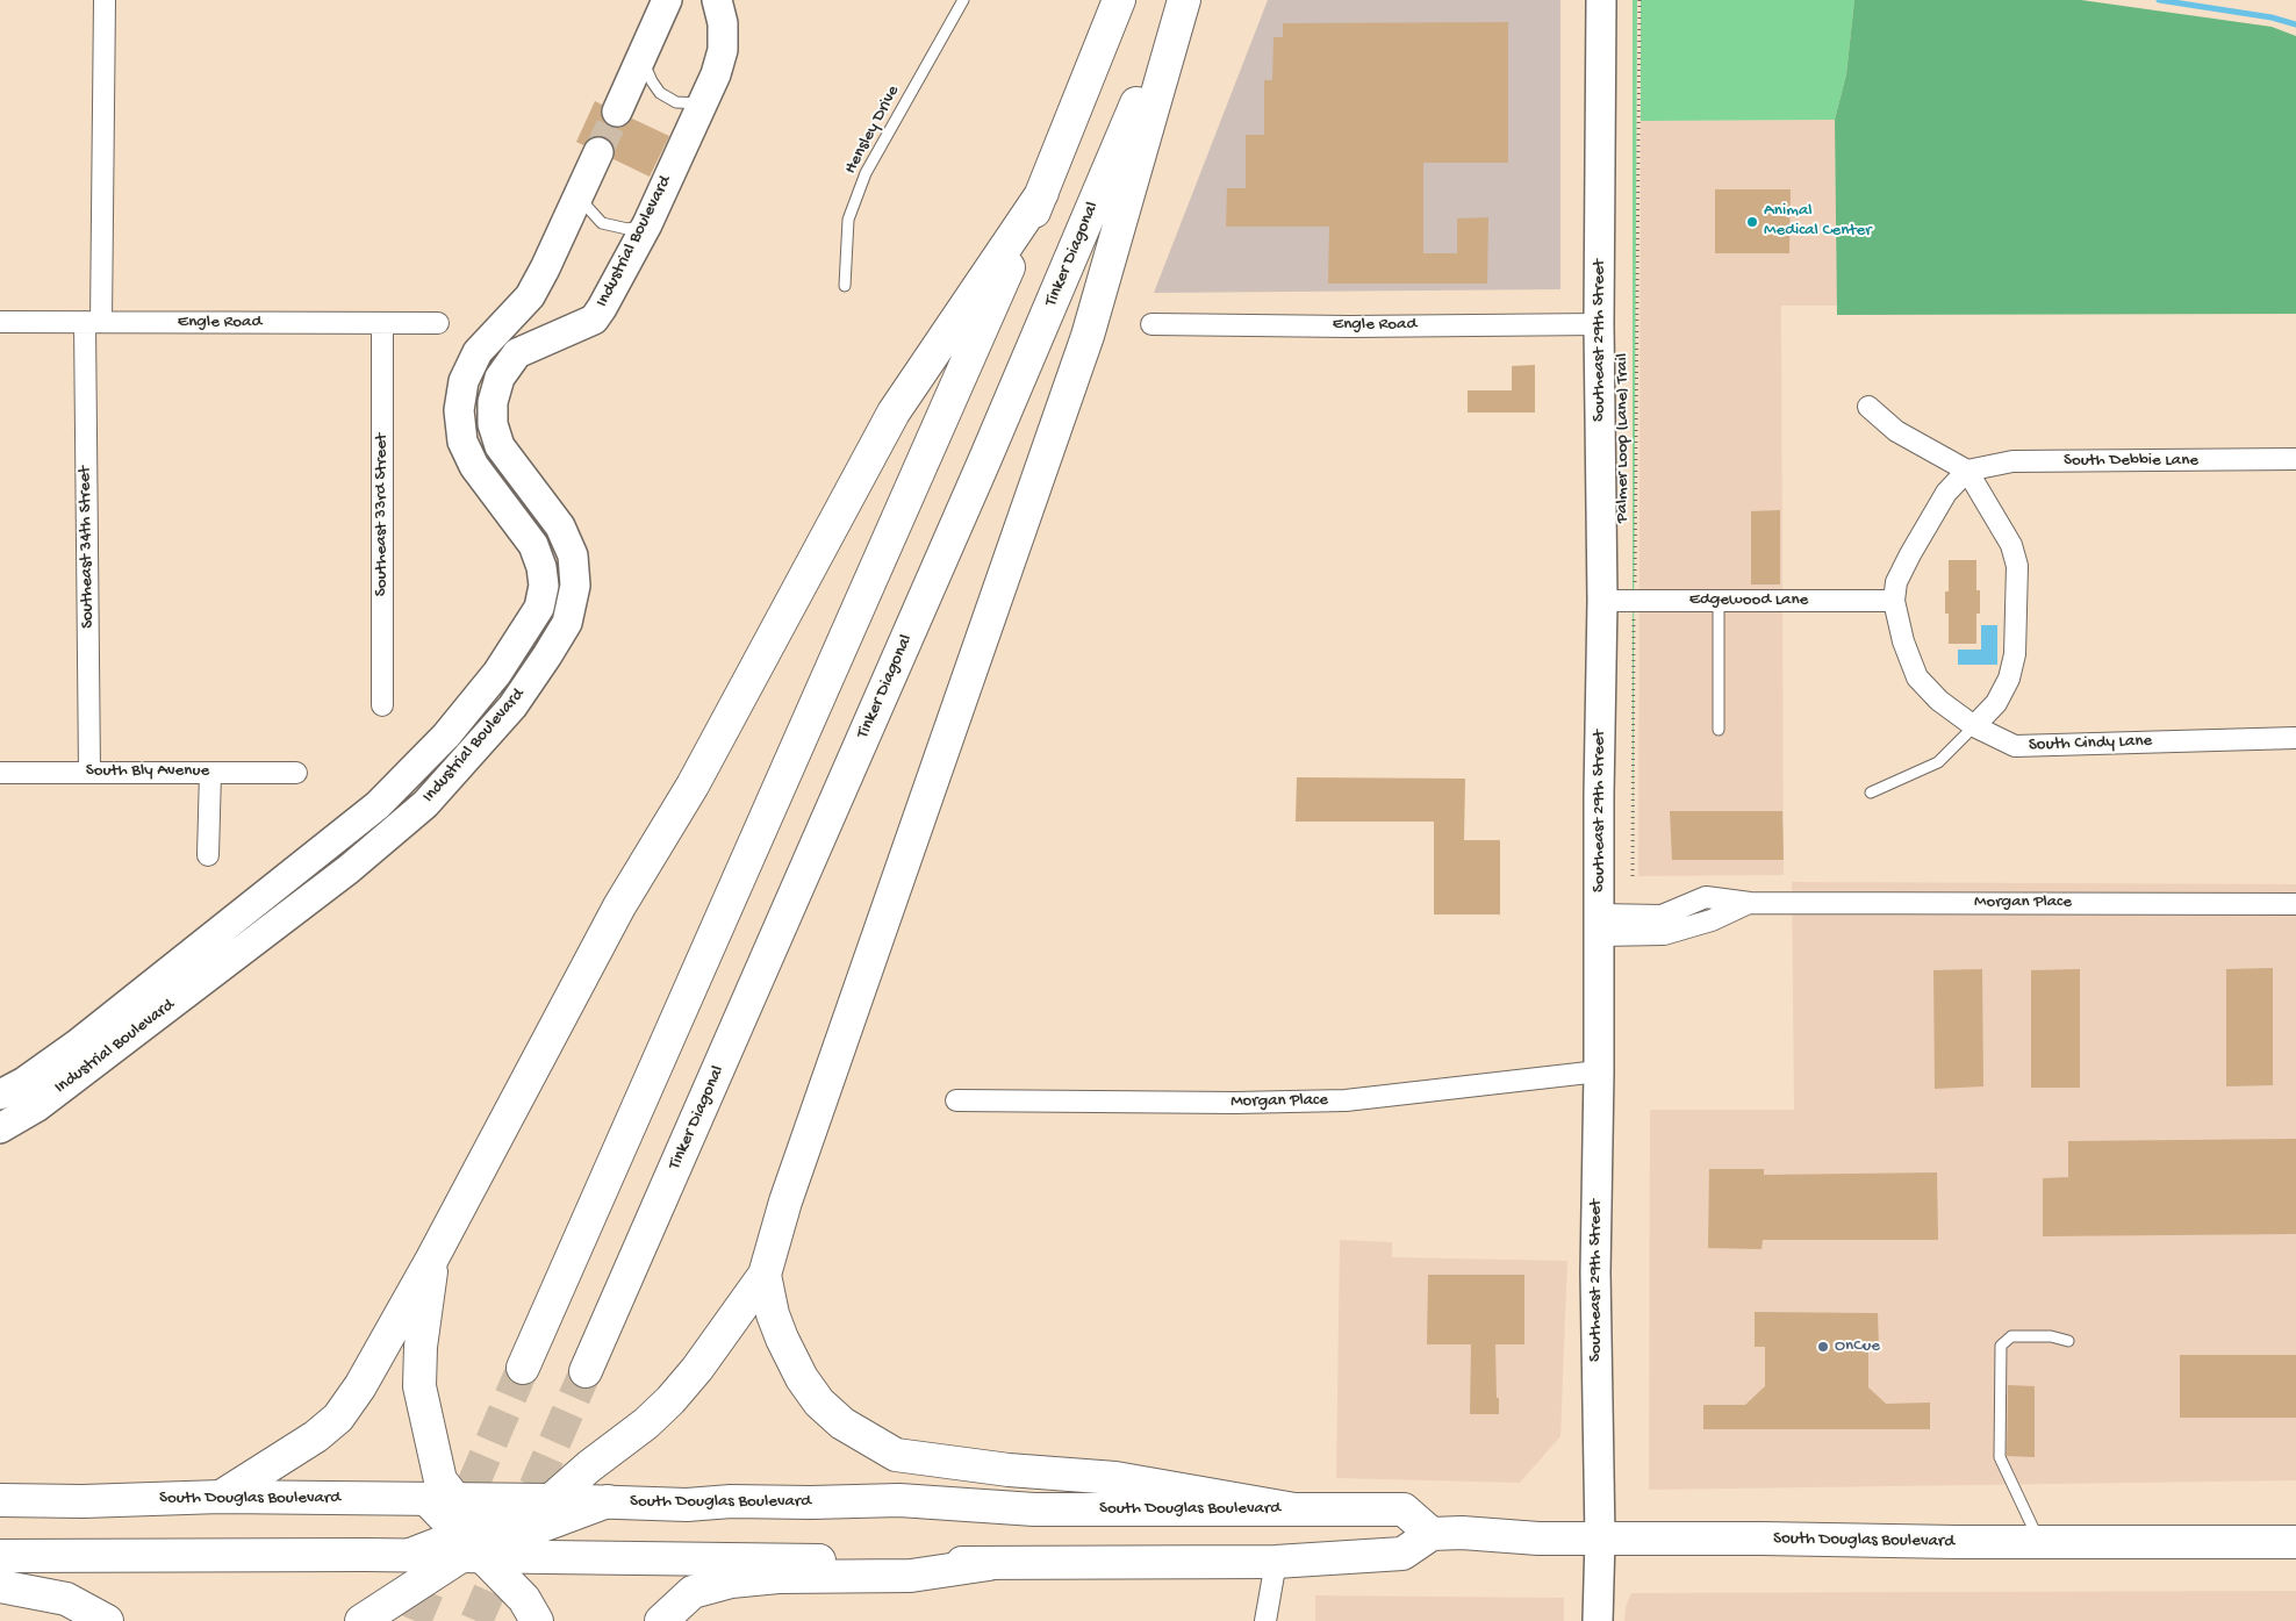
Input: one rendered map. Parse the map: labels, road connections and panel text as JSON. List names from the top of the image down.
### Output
{
  "streets": {
    "main road": [
      "Industrial Boulevard",
      "Tinker Diagonal",
      "Southeast 29th Street",
      "South Douglas Boulevard"
    ],
    "street": [
      "Engle Road",
      "South Debbie Lane",
      "Southeast 33rd Street",
      "Southeast 34th Street",
      "Edgewood Lane",
      "South Cindy Lane",
      "South Bly Avenue",
      "Morgan Place"
    ],
    "lane": ["Hensley Drive"],
    "path": ["Palmer Loop (Lane) Trail"]
  },
  "crossings": [
    ["Engle Road", "Southeast 29th Street"],
    ["Engle Road", "Southeast 33rd Street"],
    ["Engle Road", "Southeast 34th Street"],
    ["Southeast 29th Street", "Edgewood Lane"],
    ["Southeast 29th Street", "Morgan Place"],
    ["Southeast 29th Street", "South Douglas Boulevard"],
    ["Southeast 34th Street", "South Bly Avenue"],
    ["Edgewood Lane", "South Cindy Lane"]
  ],
  "places": ["Animal Medical Center", "OnCue"]
}
